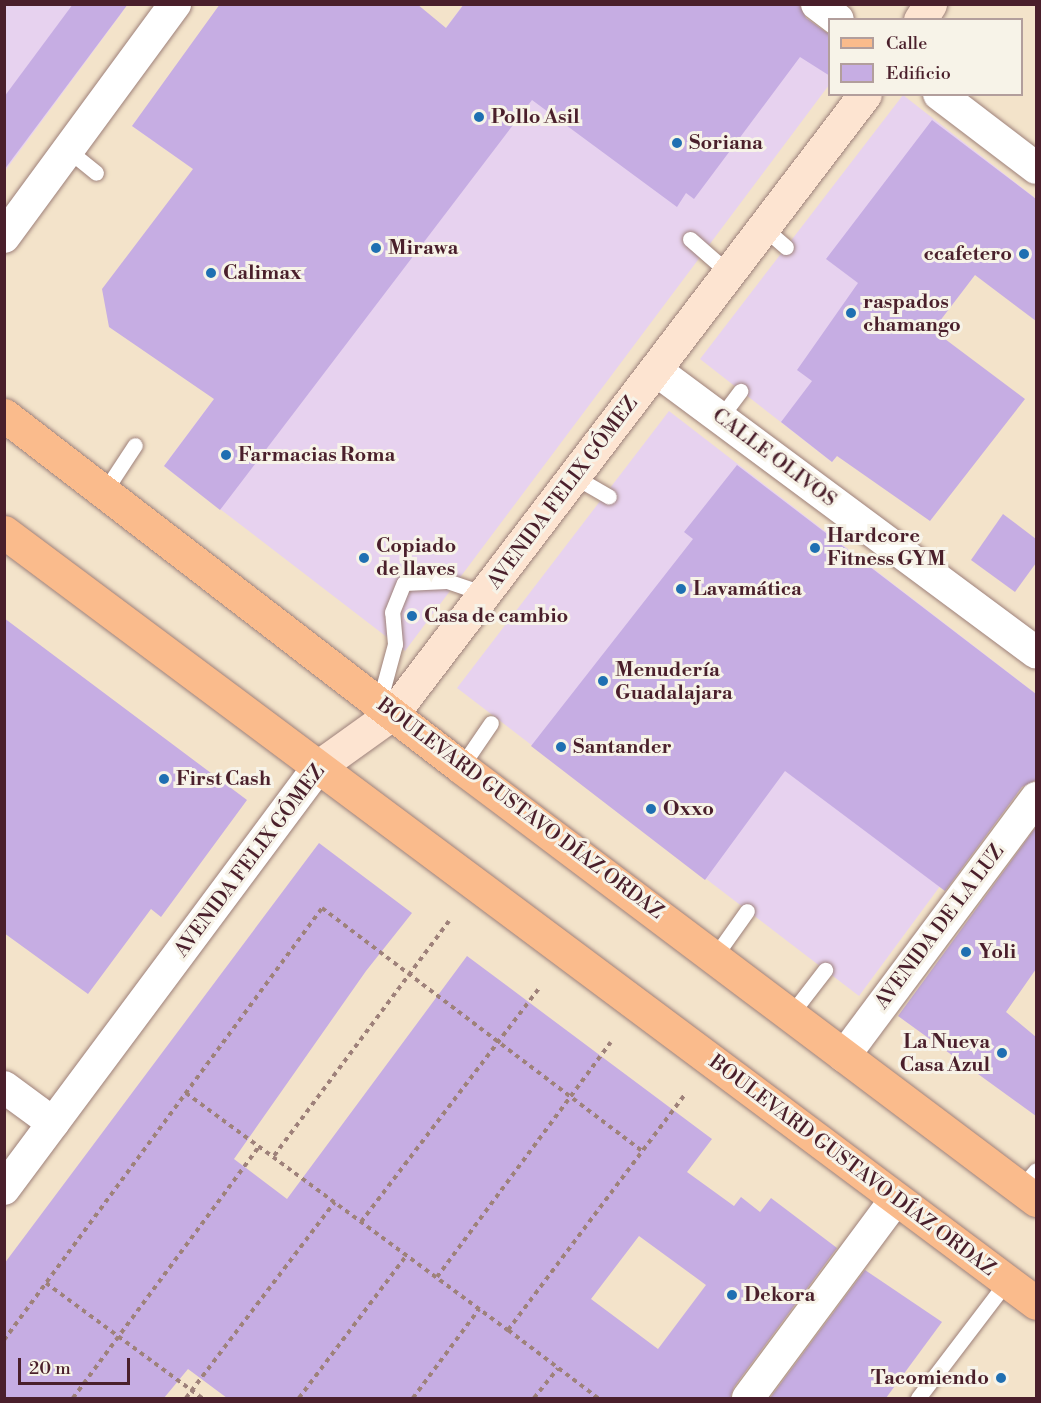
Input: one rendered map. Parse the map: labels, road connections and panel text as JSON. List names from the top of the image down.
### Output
{
  "streets": {
    "main road": ["AVENIDA FELIX GÓMEZ", "BOULEVARD GUSTAVO DÍAZ ORDAZ"],
    "street": ["CALLE OLIVOS", "AVENIDA DE LA LUZ"]
  },
  "crossings": [
    ["CALLE OLIVOS", "AVENIDA FELIX GÓMEZ"],
    ["AVENIDA FELIX GÓMEZ", "BOULEVARD GUSTAVO DÍAZ ORDAZ"],
    ["BOULEVARD GUSTAVO DÍAZ ORDAZ", "AVENIDA DE LA LUZ"]
  ],
  "places": [
    "Pollo Asil",
    "Soriana",
    "Mirawa",
    "ccafetero",
    "Calimax",
    "raspados chamango",
    "Farmacias Roma",
    "Hardcore Fitness GYM",
    "Copiado de llaves",
    "Lavamática",
    "Casa de cambio",
    "Menudería Guadalajara",
    "Santander",
    "First Cash",
    "Oxxo",
    "Yoli",
    "La Nueva Casa Azul",
    "Dekora",
    "Tacomiendo"
  ],
  "legend": ["Calle", "Edificio"],
  "scale_bar": "20 m"
}
